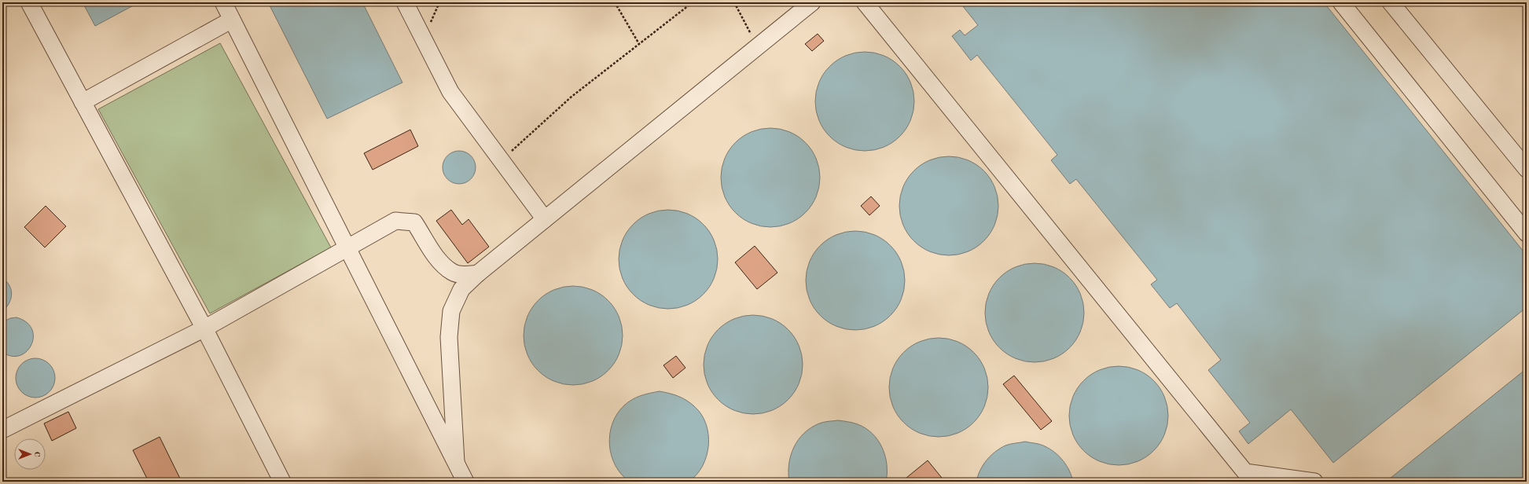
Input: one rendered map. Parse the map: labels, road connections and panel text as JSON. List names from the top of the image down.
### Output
{
  "north": "right"
}
